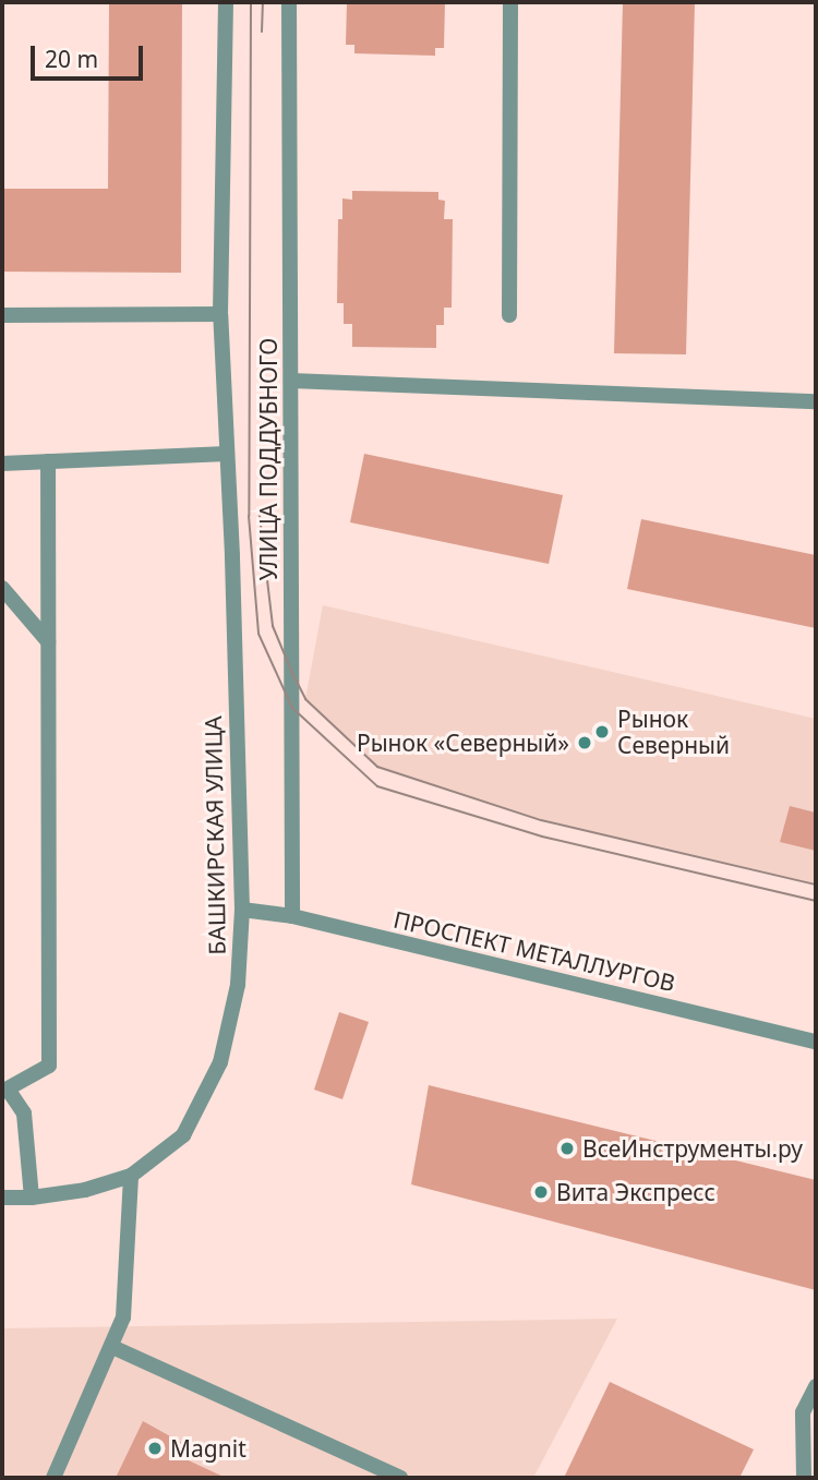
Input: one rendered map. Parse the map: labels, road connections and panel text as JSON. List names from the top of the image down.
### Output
{
  "streets": {
    "street": ["УЛИЦА ПОДДУБНОГО", "БАШКИРСКАЯ УЛИЦА", "ПРОСПЕКТ МЕТАЛЛУРГОВ"]
  },
  "crossings": [
    ["УЛИЦА ПОДДУБНОГО", "БАШКИРСКАЯ УЛИЦА"],
    ["УЛИЦА ПОДДУБНОГО", "ПРОСПЕКТ МЕТАЛЛУРГОВ"],
    ["БАШКИРСКАЯ УЛИЦА", "ПРОСПЕКТ МЕТАЛЛУРГОВ"]
  ],
  "places": [
    "Рынок Северный",
    "Рынок «Северный»",
    "ВсеИнструменты.ру",
    "Вита Экспресс",
    "Magnit"
  ],
  "scale_bar": "20 m"
}
